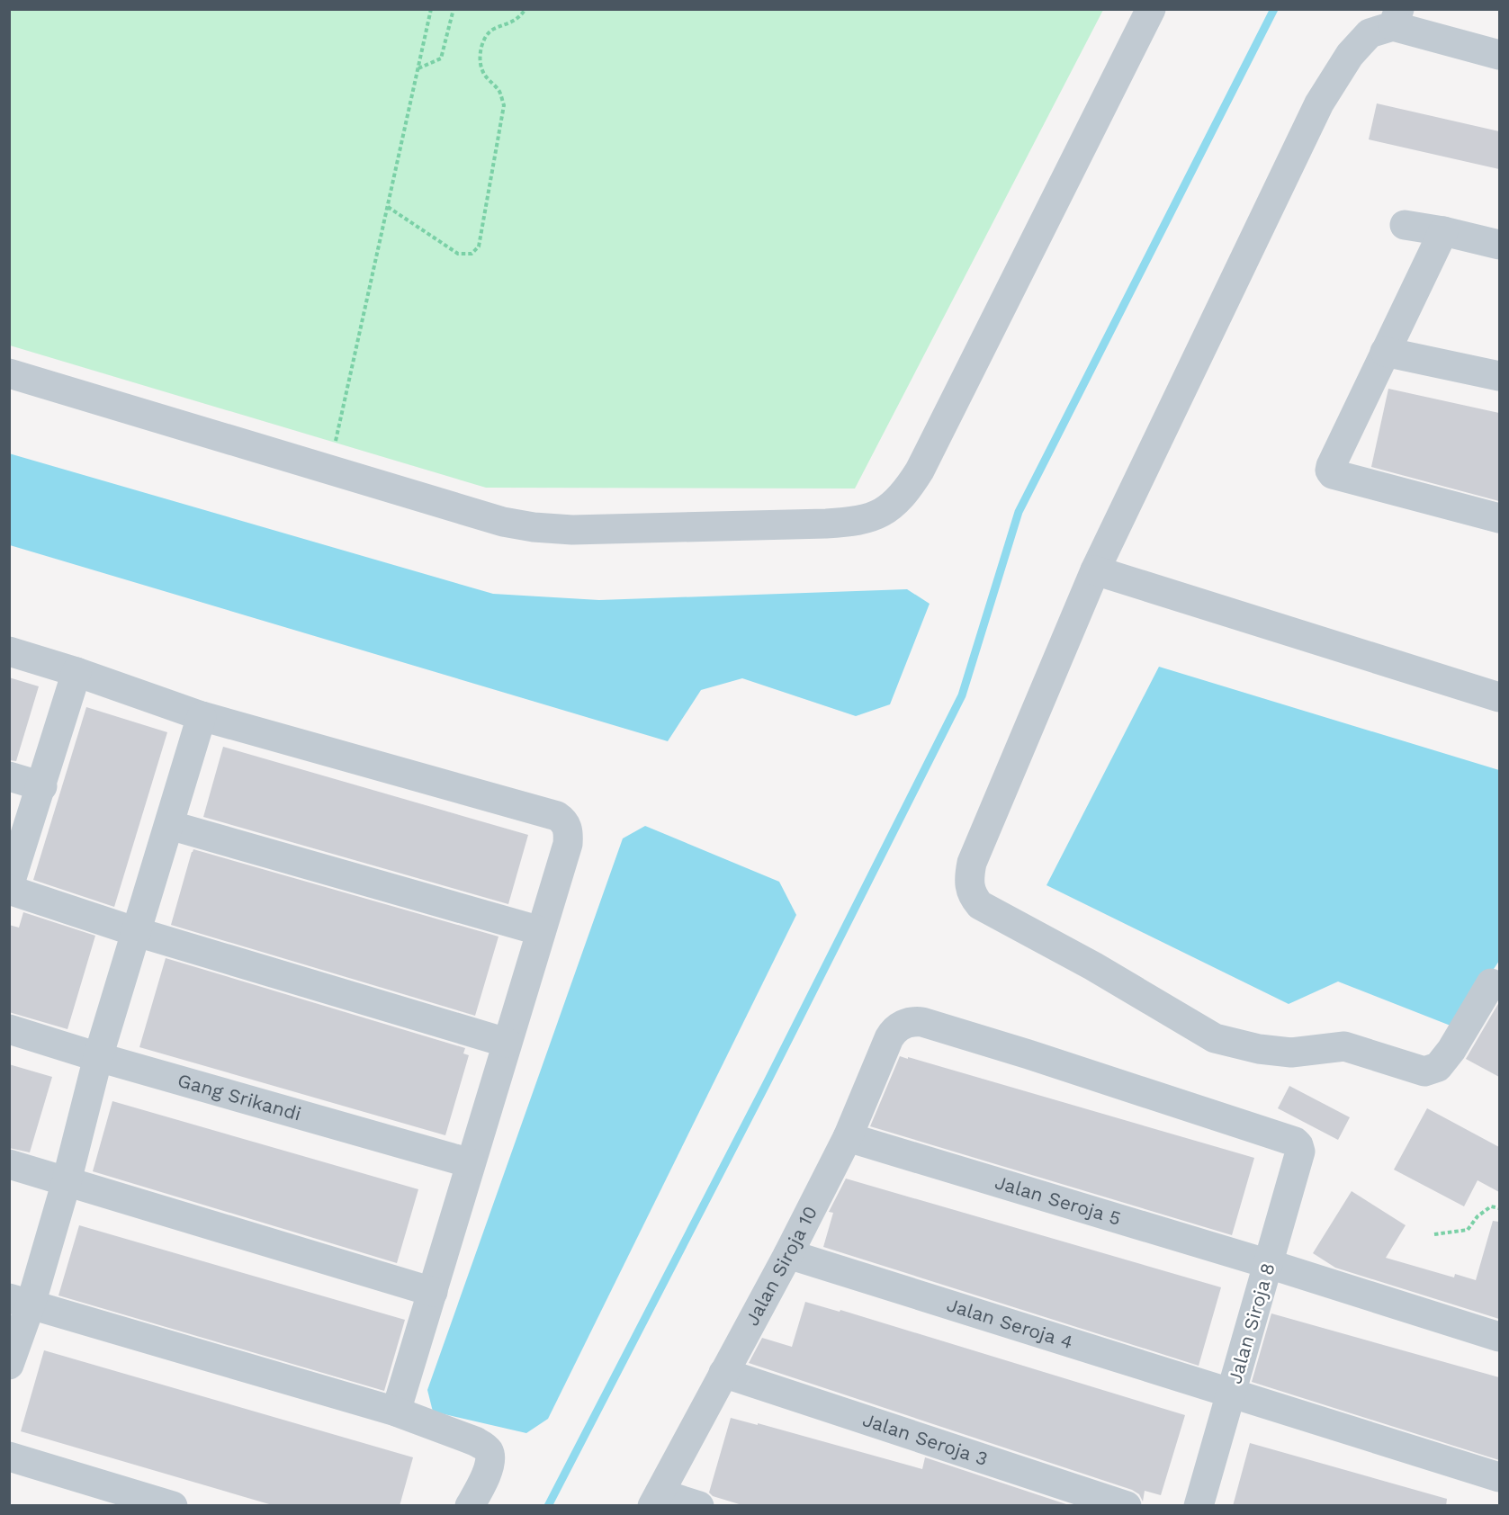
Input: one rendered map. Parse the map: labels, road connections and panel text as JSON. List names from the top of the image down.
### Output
{
  "streets": {
    "street": [
      "Gang Srikandi",
      "Jalan Seroja 5",
      "Jalan Siroja 10",
      "Jalan Siroja 8",
      "Jalan Seroja 4",
      "Jalan Seroja 3"
    ]
  },
  "crossings": [
    ["Jalan Seroja 5", "Jalan Siroja 10"],
    ["Jalan Seroja 5", "Jalan Siroja 8"],
    ["Jalan Siroja 10", "Jalan Siroja 8"],
    ["Jalan Siroja 10", "Jalan Seroja 4"],
    ["Jalan Siroja 10", "Jalan Seroja 3"],
    ["Jalan Siroja 8", "Jalan Seroja 4"]
  ]
}
